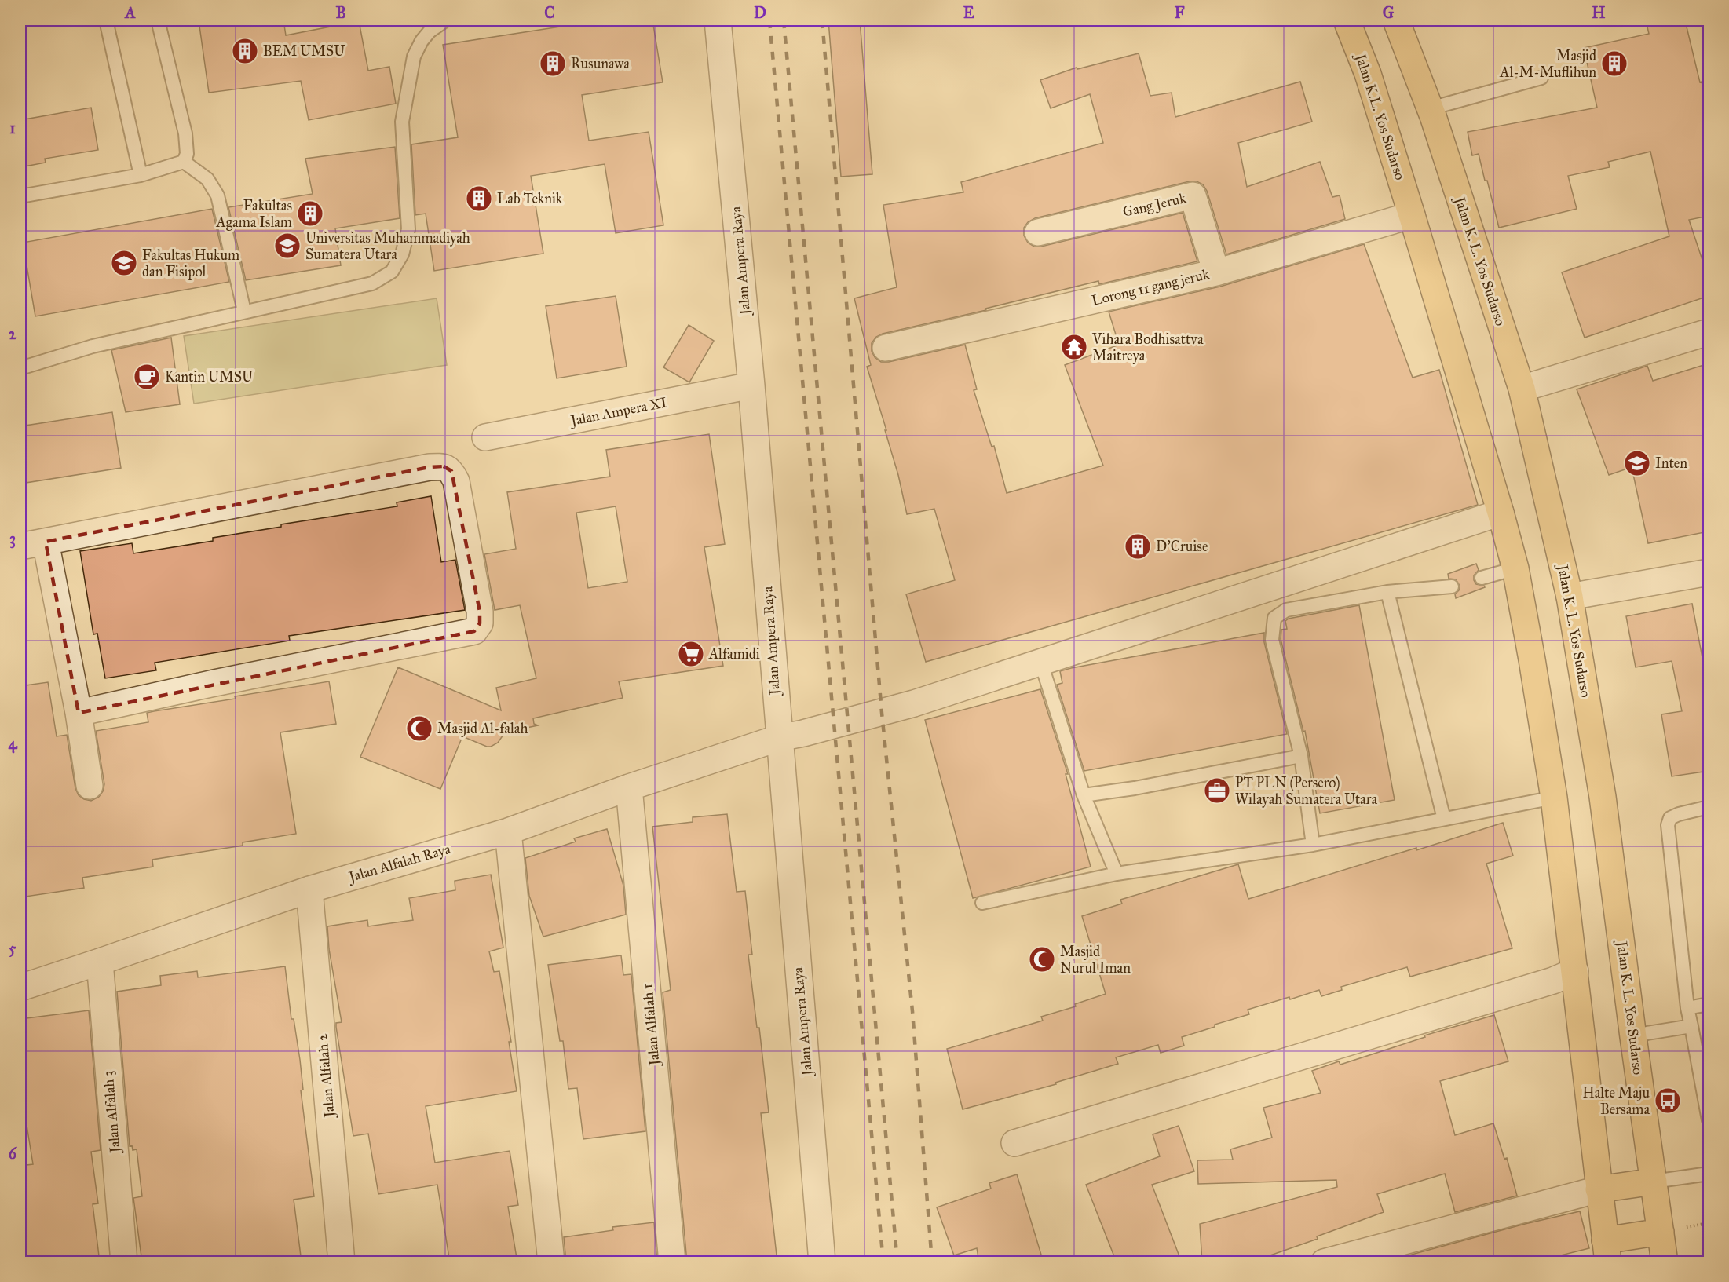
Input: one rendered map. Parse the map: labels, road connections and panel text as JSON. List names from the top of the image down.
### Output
{
  "streets": {
    "main road": ["Jalan K.L. Yos Sudarso", "Jalan K. L. Yos Sudarso"],
    "street": [
      "Gang Jeruk",
      "Jalan Ampera Raya",
      "Lorong 11 gang jeruk",
      "Jalan Ampera XI",
      "Jalan Alfalah Raya",
      "Jalan Alfalah 1",
      "Jalan Alfalah 2",
      "Jalan Alfalah 3"
    ]
  },
  "crossings": [
    ["Jalan K.L. Yos Sudarso", "Lorong 11 gang jeruk"],
    ["Gang Jeruk", "Lorong 11 gang jeruk"],
    ["Jalan Ampera Raya", "Jalan Ampera XI"],
    ["Jalan Ampera Raya", "Jalan Alfalah Raya"],
    ["Jalan Alfalah Raya", "Jalan Alfalah 1"],
    ["Jalan Alfalah Raya", "Jalan Alfalah 2"],
    ["Jalan Alfalah Raya", "Jalan Alfalah 3"]
  ],
  "places": {
    "building": [
      "BEM UMSU",
      "Rusunawa",
      "Masjid Al-M-Muflihun",
      "Lab Teknik",
      "Fakultas Agama Islam",
      "D'Cruise"
    ],
    "school or university": ["Universitas Muhammadiyah Sumatera Utara", "Fakultas Hukum dan Fisipol", "Inten"],
    "temple": ["Vihara Bodhisattva Maitreya"],
    "cafe": ["Kantin UMSU"],
    "supermarket": ["Alfamidi"],
    "mosque": ["Masjid Al-falah", "Masjid Nurul Iman"],
    "office": ["PT PLN (Persero) Wilayah Sumatera Utara"],
    "bus stop": ["Halte Maju Bersama"]
  },
  "grid": {
    "columns": [
      "A",
      "B",
      "C",
      "D",
      "E",
      "F",
      "G",
      "H"
    ],
    "rows": [
      "1",
      "2",
      "3",
      "4",
      "5",
      "6"
    ]
  }
}
